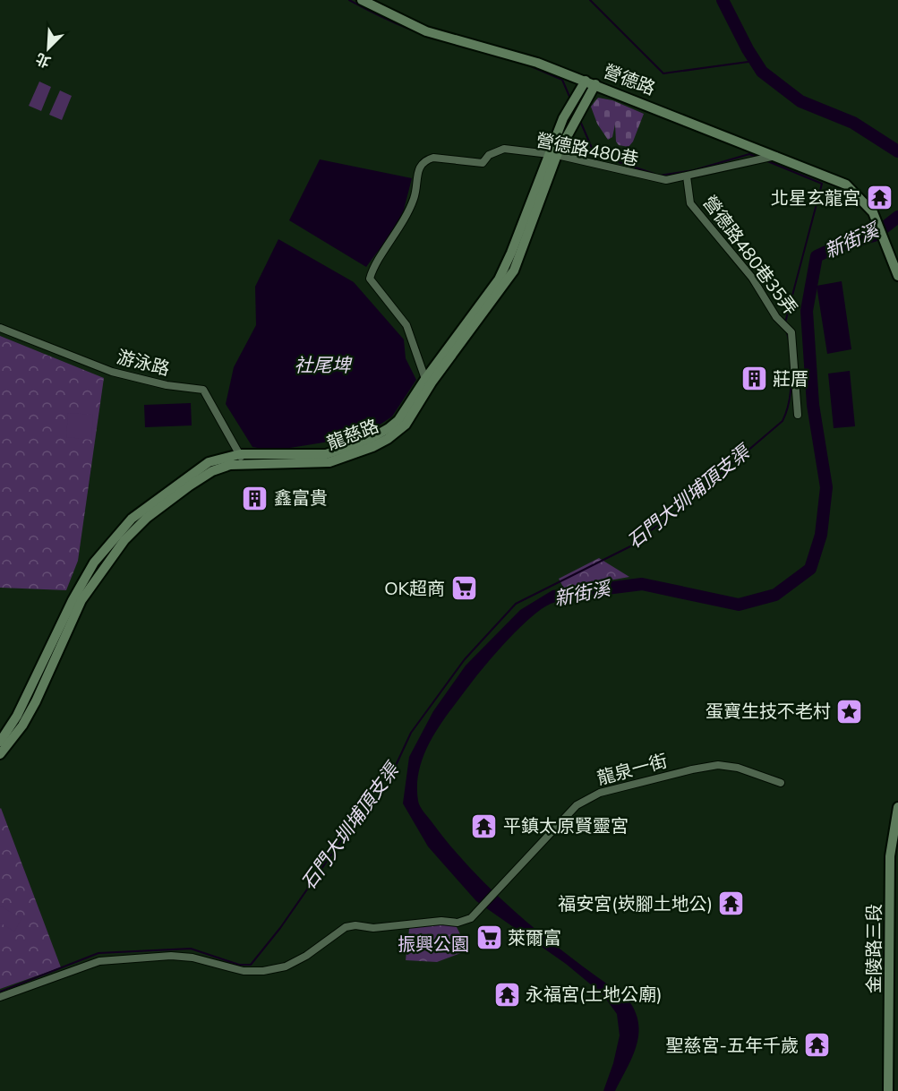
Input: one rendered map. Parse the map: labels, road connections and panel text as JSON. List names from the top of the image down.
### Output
{
  "streets": {
    "street": [
      "營德路",
      "營德路480巷",
      "營德路480巷35弄",
      "游泳路",
      "龍慈路",
      "龍泉一街",
      "金陵路三段"
    ]
  },
  "crossings": [
    ["營德路", "營德路480巷"],
    ["營德路", "龍慈路"],
    ["營德路480巷", "營德路480巷35弄"],
    ["營德路480巷", "龍慈路"],
    ["游泳路", "龍慈路"]
  ],
  "water": ["新街溪", "社尾埤", "石門大圳埔頂支渠"],
  "parks": ["振興公園"],
  "places": {
    "temple": [
      "北星玄龍宮",
      "平鎮太原賢靈宮",
      "福安宮(崁腳土地公)",
      "永福宮(土地公廟)",
      "聖慈宮-五年千歲"
    ],
    "building": ["莊厝", "鑫富貴"],
    "supermarket": ["OK超商", "萊爾富"],
    "place": ["蛋寶生技不老村"]
  },
  "north": "bottom left"
}
